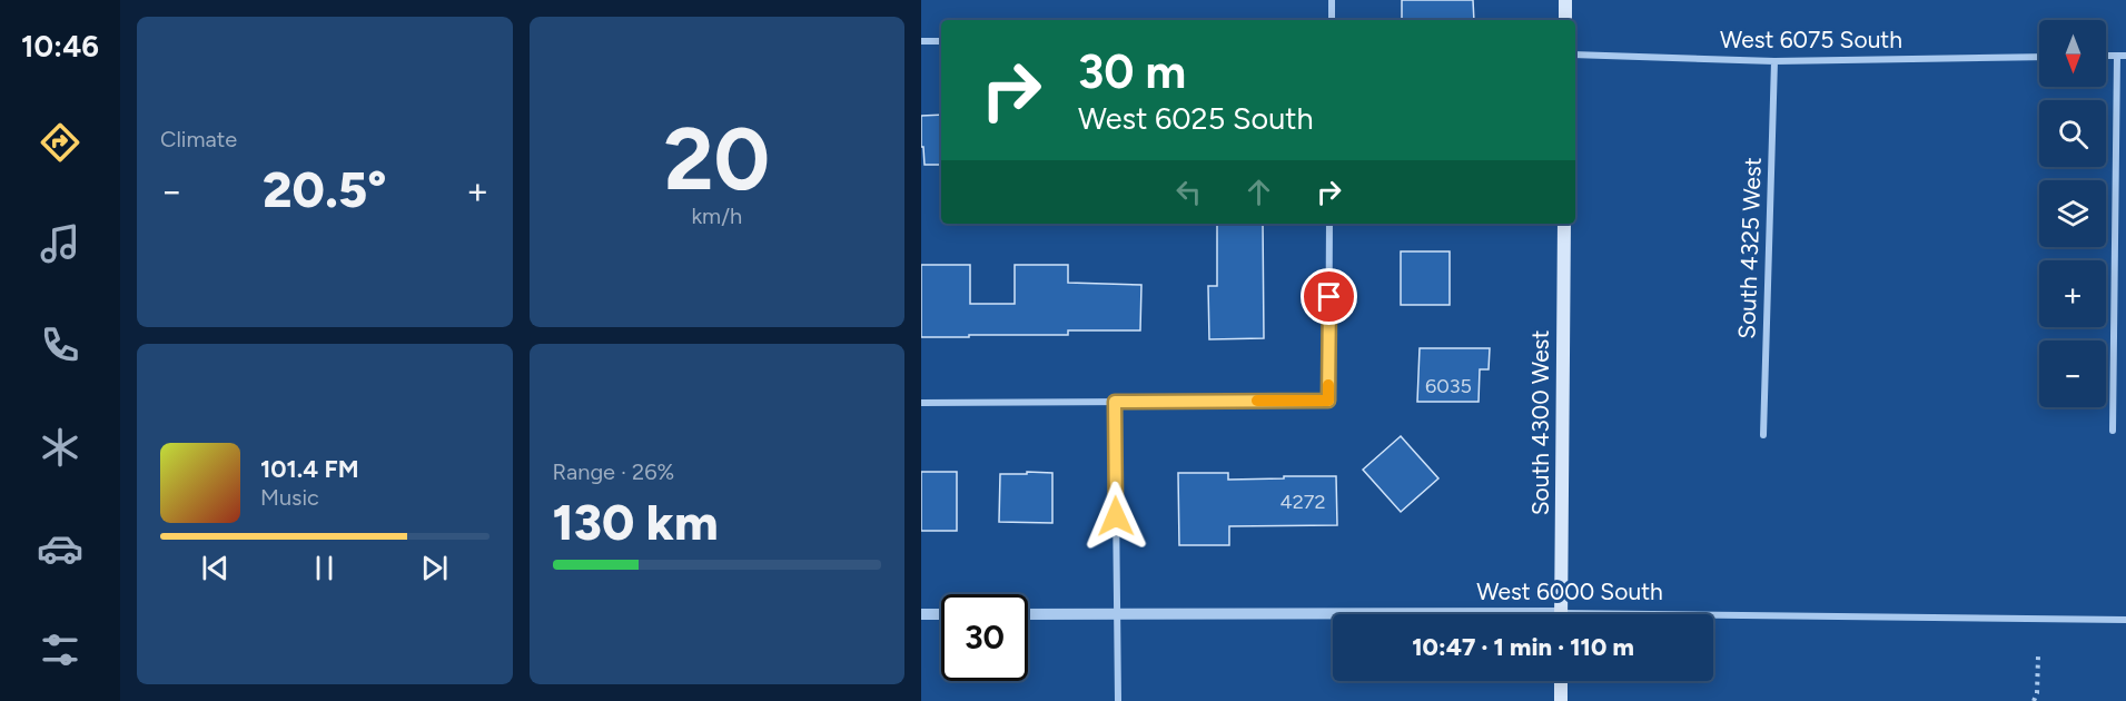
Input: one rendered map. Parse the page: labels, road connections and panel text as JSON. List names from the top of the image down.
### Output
{
  "streets": {
    "main road": ["South 4300 West"],
    "street": ["West 6075 South", "South 4325 West", "West 6000 South"]
  },
  "crossings": [
    ["West 6075 South", "South 4325 West"]
  ],
  "house_numbers": ["6035", "4272"],
  "north": "bottom",
  "page": {
    "tabs": "10:46",
    "tile": [
      "Climate",
      ["20", "km/h"],
      ["Range · 26%", "130 km"]
    ],
    "map_buttons": ["+", "−"],
    "turn": ["30 m", "West 6025 South"],
    "heat": ["−", "20.5°", "+"],
    "song": ["101.4 FM", "Music"],
    "limit": "30",
    "trip": "10:47 · 1 min · 110 m"
  }
}
